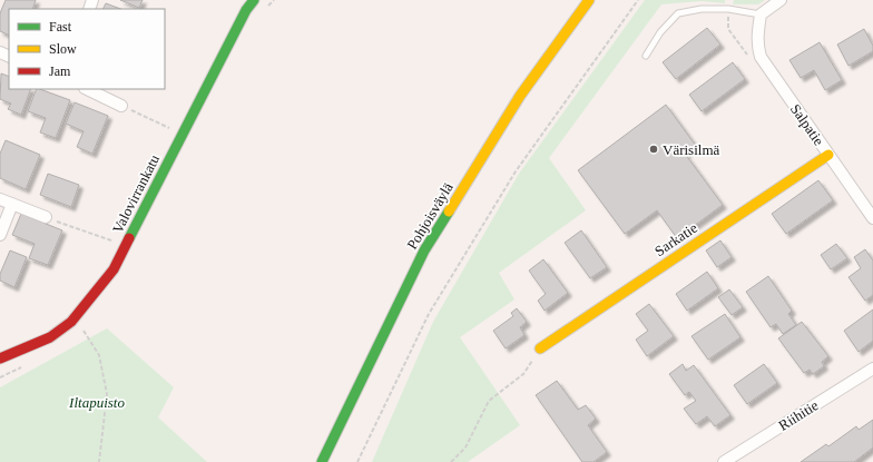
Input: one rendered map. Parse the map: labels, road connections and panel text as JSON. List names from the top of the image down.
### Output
{
  "streets": {
    "street": [
      "Salpatie",
      "Valovirrankatu",
      "Pohjoisväylä",
      "Sarkatie",
      "Riihitie"
    ]
  },
  "crossings": [
    ["Salpatie", "Sarkatie"]
  ],
  "parks": ["Iltapuisto"],
  "places": ["Värisilmä"],
  "legend": ["Fast", "Slow", "Jam"]
}
